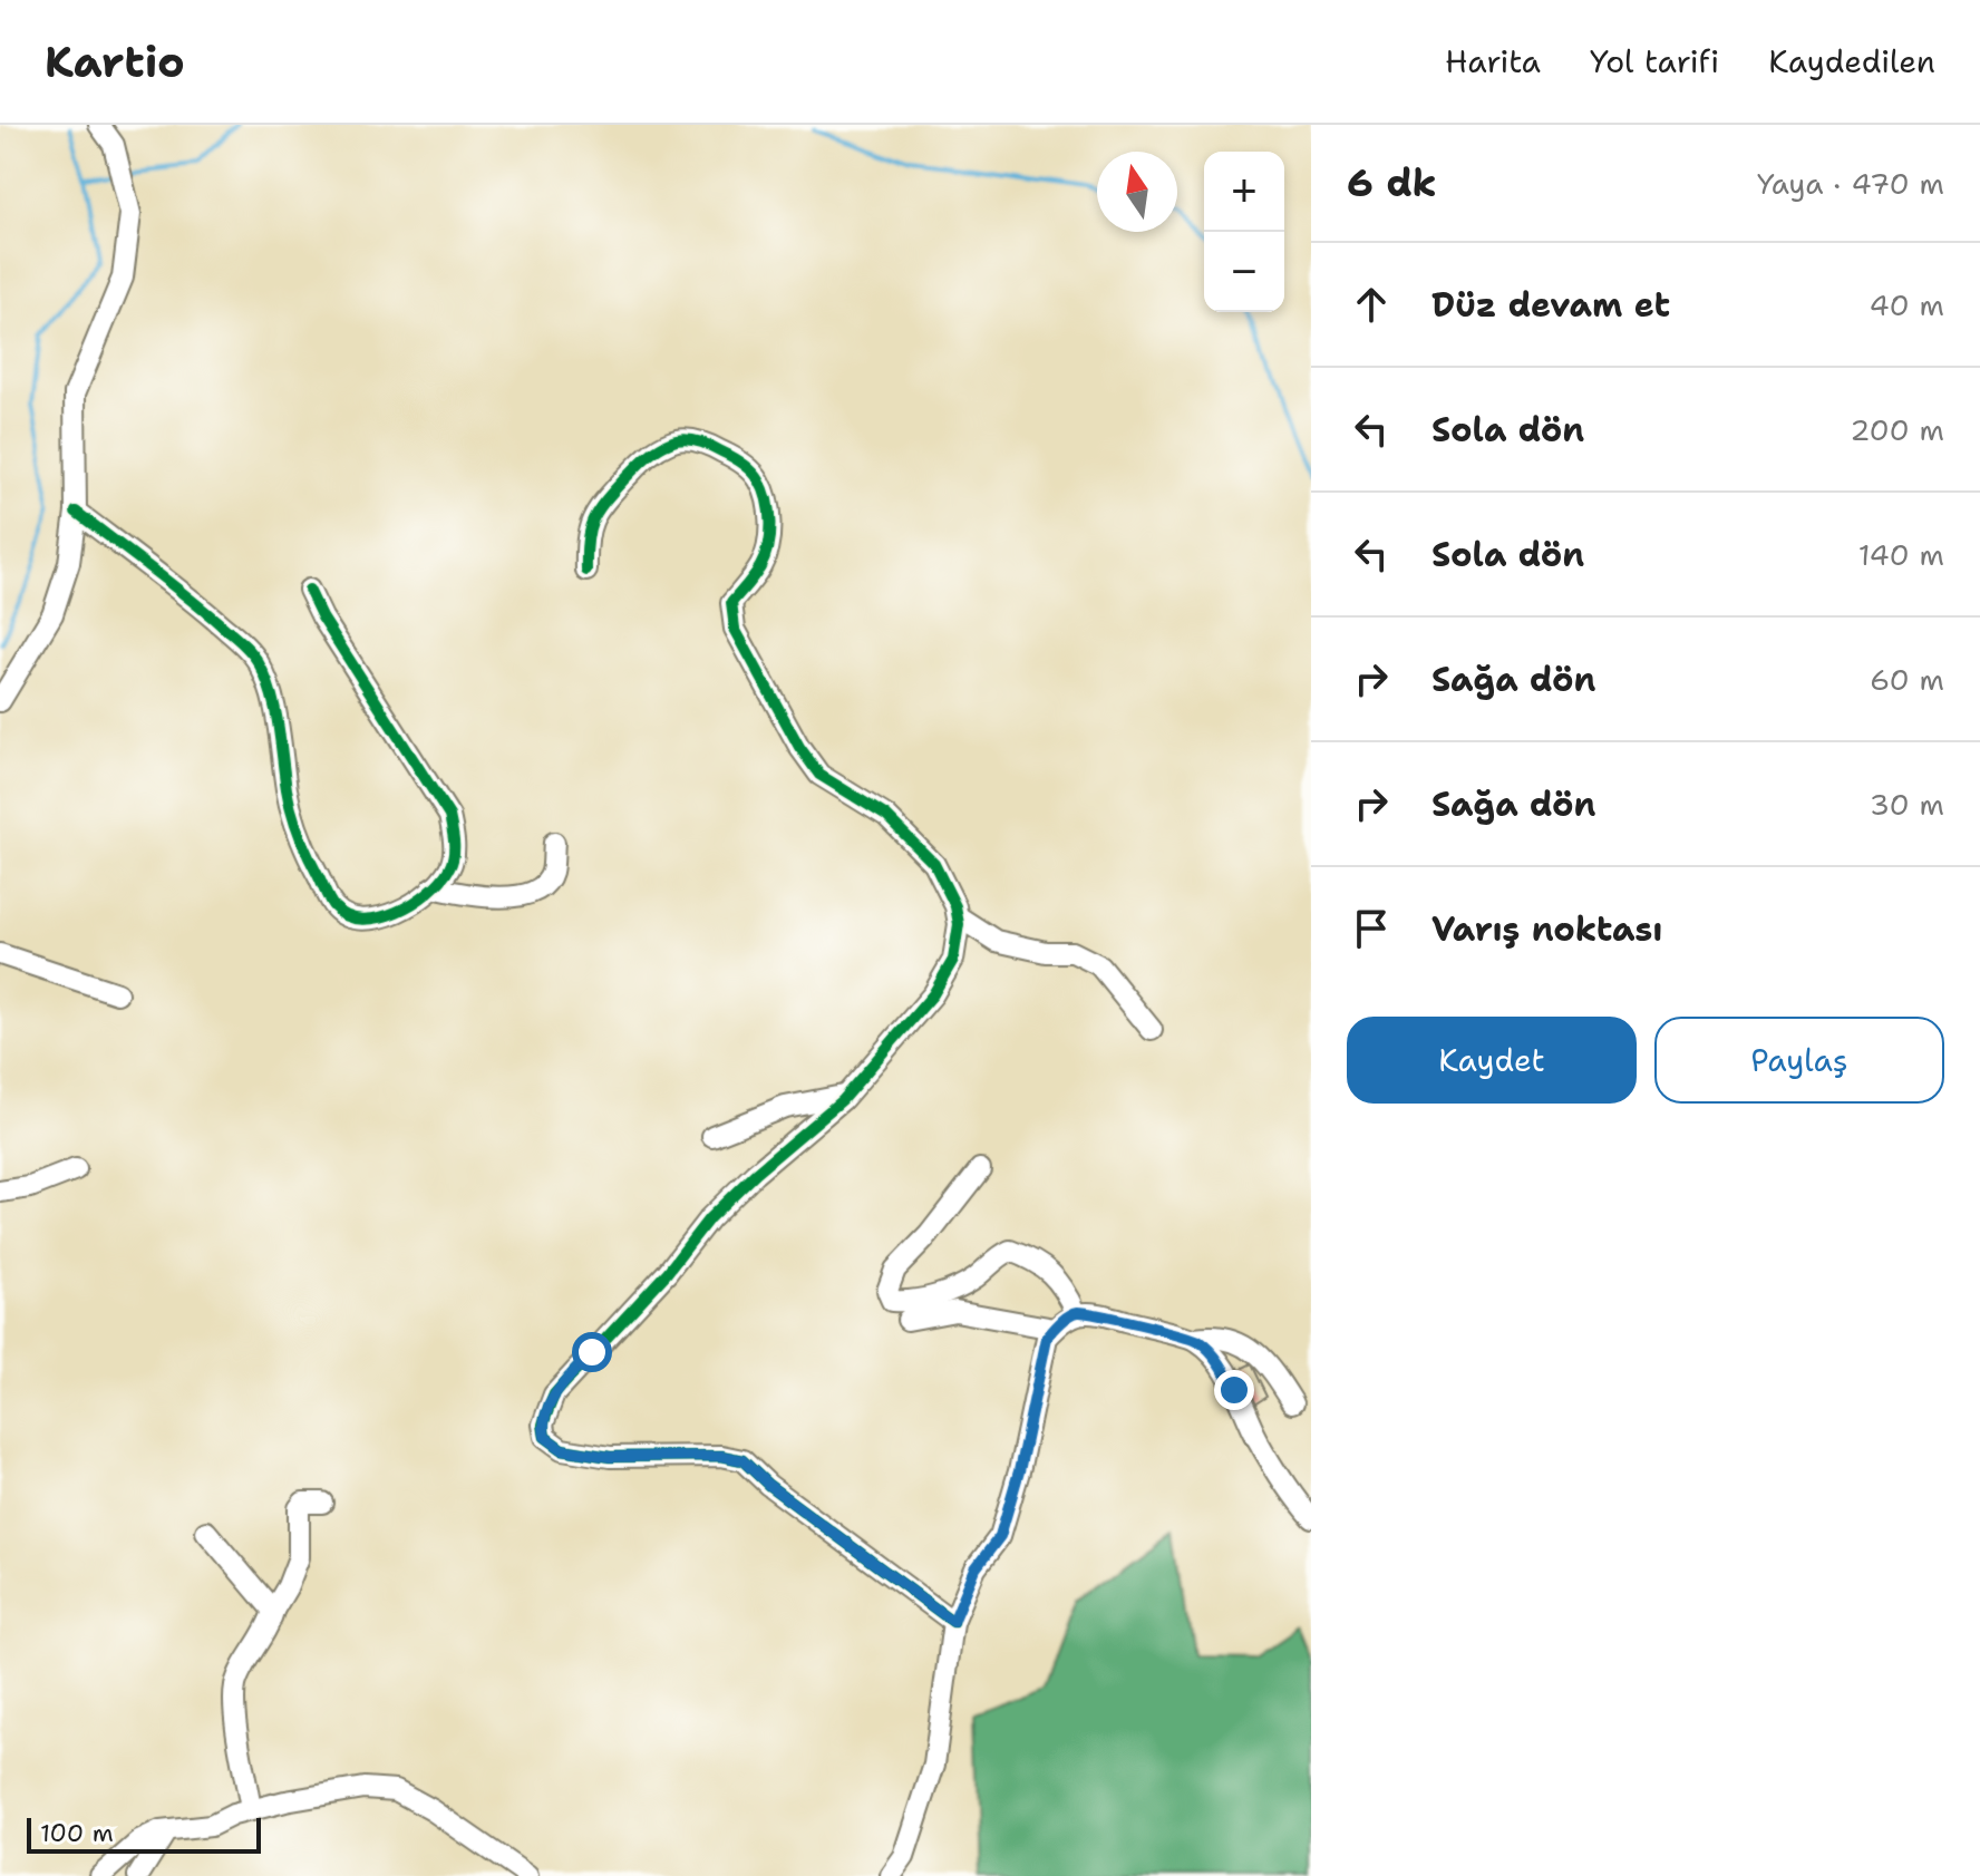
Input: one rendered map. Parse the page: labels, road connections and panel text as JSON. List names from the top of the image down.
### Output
{
  "scale_bar": "100 m",
  "north": "top",
  "page": {
    "header": "Kartio",
    "nav": ["Harita", "Yol tarifi", "Kaydedilen"],
    "heading": ["6 dk", "Yaya · 470 m"],
    "map_buttons": ["+", "−"],
    "list": [
      ["Düz devam et", "40 m"],
      ["Sola dön", "200 m"],
      ["Sola dön", "140 m"],
      ["Sağa dön", "60 m"],
      ["Sağa dön", "30 m"],
      "Varış noktası"
    ],
    "buttons": ["Kaydet", "Paylaş"],
    "scale": "100 m"
  }
}
